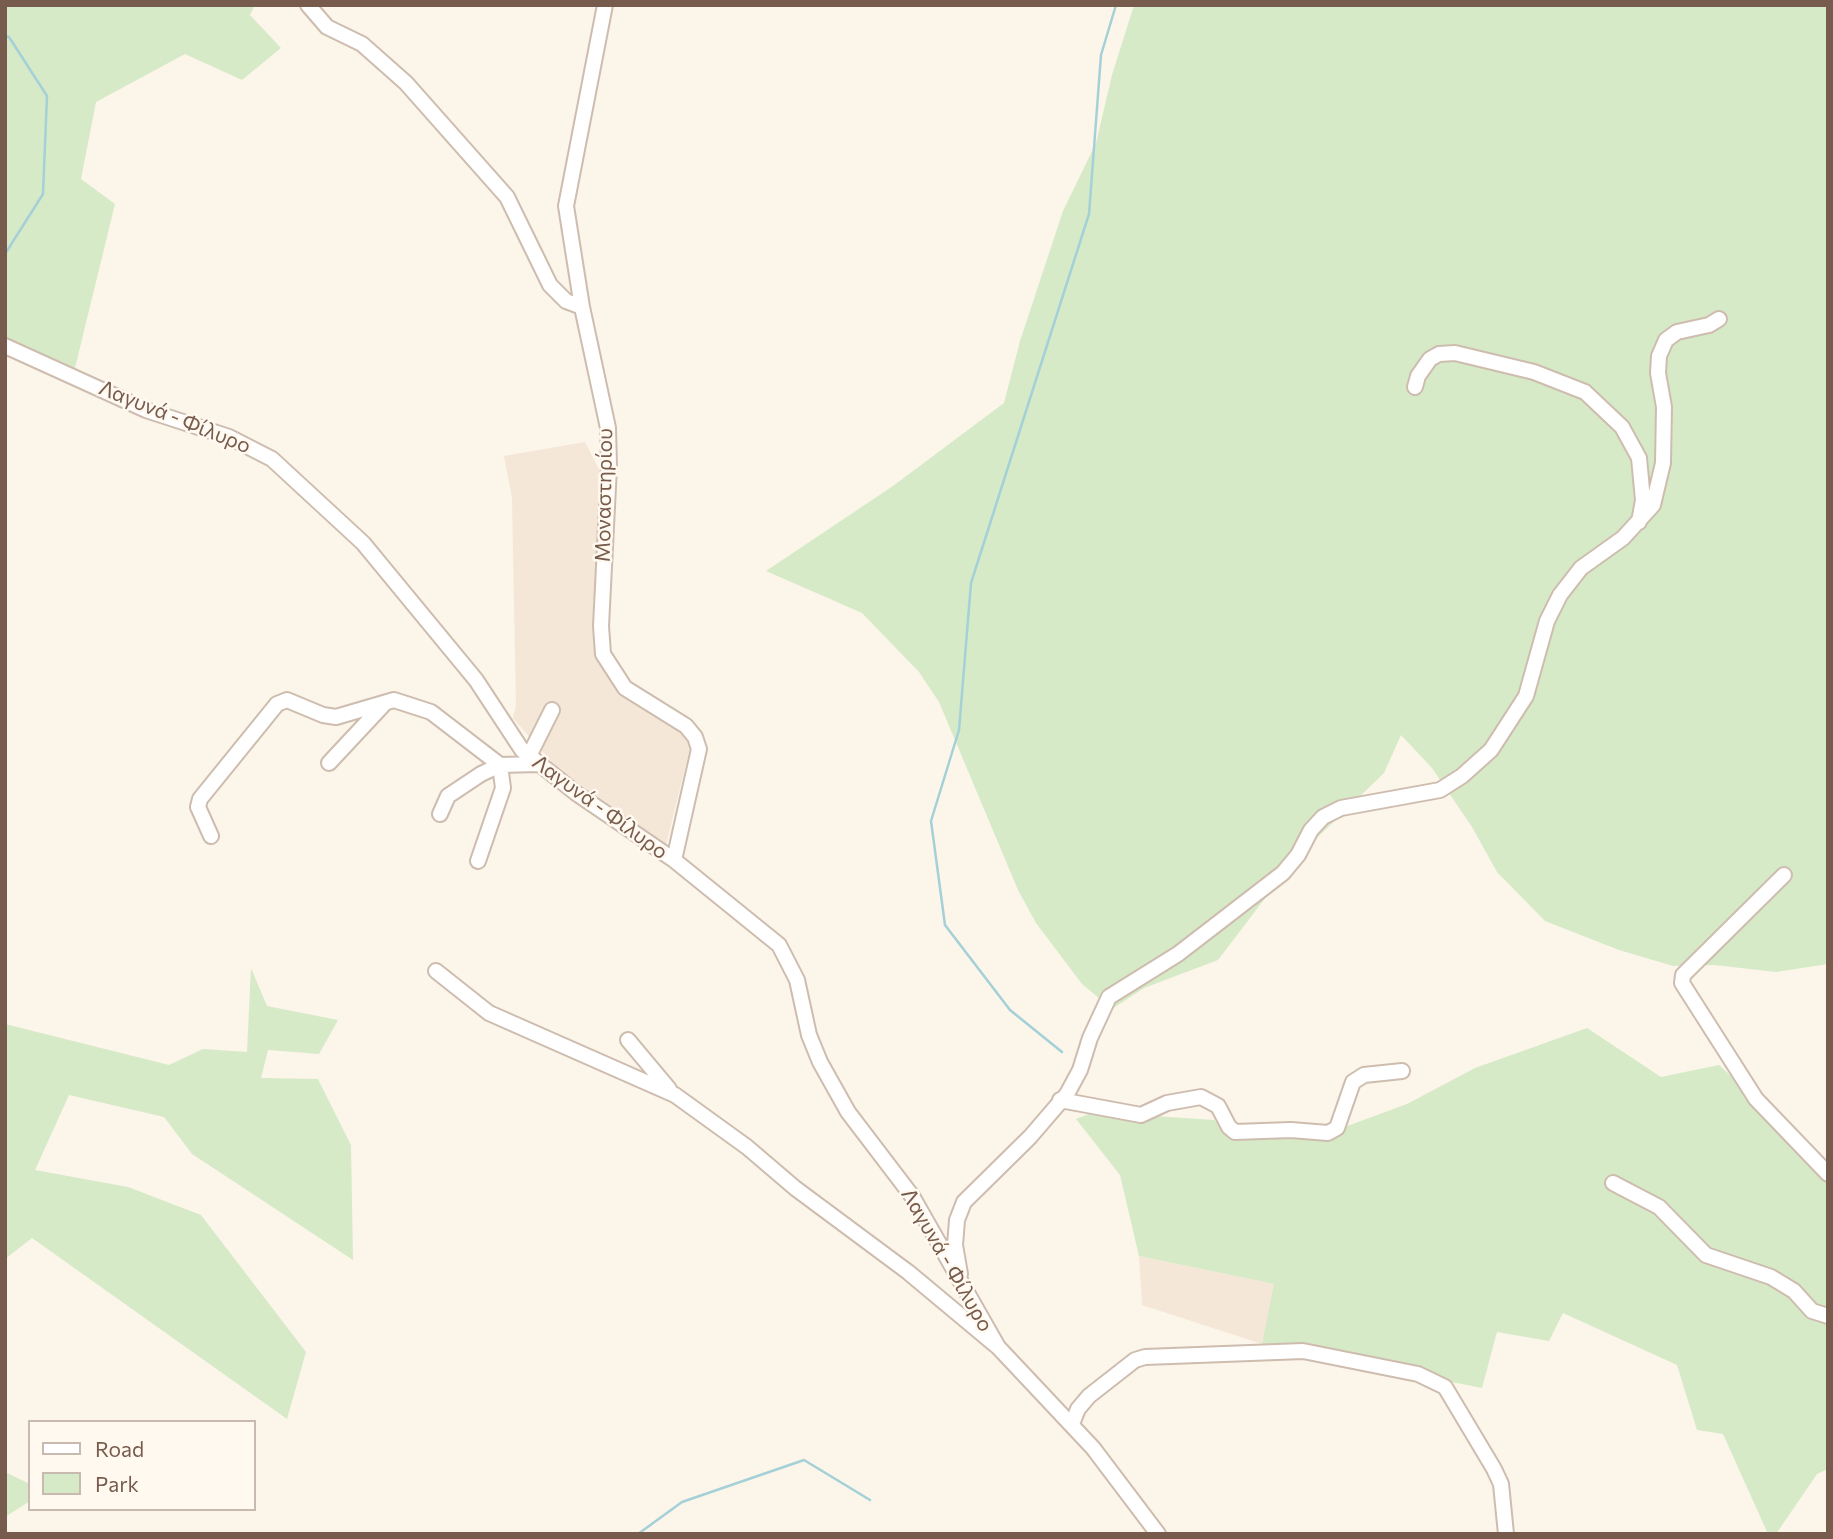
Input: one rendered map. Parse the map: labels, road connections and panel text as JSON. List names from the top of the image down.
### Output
{
  "streets": {
    "street": ["Λαγυνά - Φίλυρο", "Μοναστηρίου"]
  },
  "crossings": [
    ["Λαγυνά - Φίλυρο", "Μοναστηρίου"]
  ],
  "legend": ["Road", "Park"]
}
